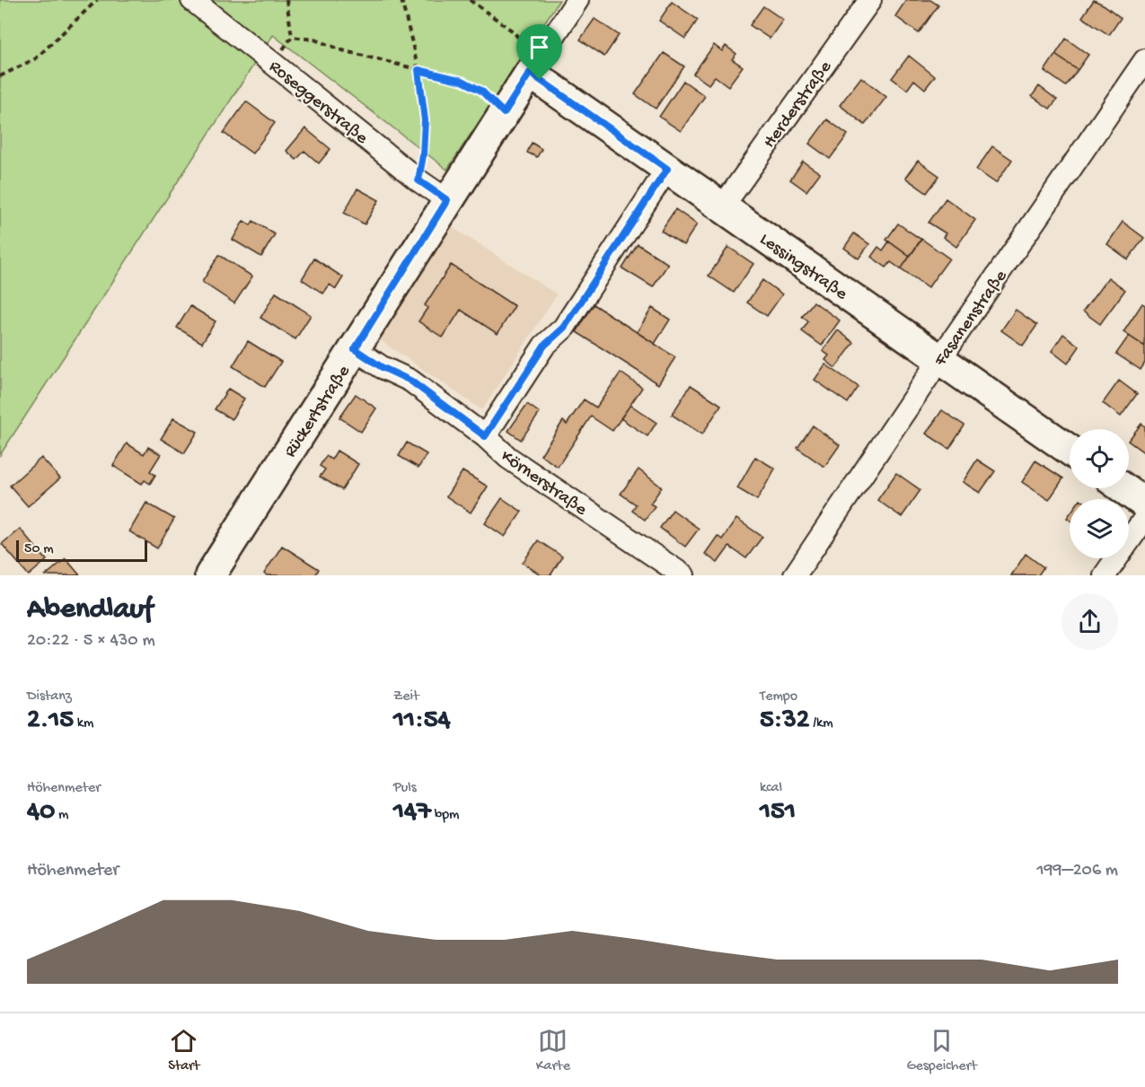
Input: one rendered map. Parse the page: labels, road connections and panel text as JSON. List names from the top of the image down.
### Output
{
  "streets": {
    "street": [
      "Roseggerstraße",
      "Herderstraße",
      "Lessingstraße",
      "Fasanenstraße",
      "Rückertstraße",
      "Körnerstraße"
    ]
  },
  "crossings": [
    ["Roseggerstraße", "Rückertstraße"],
    ["Herderstraße", "Lessingstraße"],
    ["Lessingstraße", "Fasanenstraße"],
    ["Lessingstraße", "Rückertstraße"],
    ["Rückertstraße", "Körnerstraße"]
  ],
  "scale_bar": "50 m",
  "page": {
    "scale": "50 m",
    "heading": ["Abendlauf", "20:22 · 5 × 430 m"],
    "stats": [
      ["Distanz", "2.15 km"],
      ["Zeit", "11:54"],
      ["Tempo", "5:32 /km"],
      ["Höhenmeter", "40 m"],
      ["Puls", "147 bpm"],
      ["kcal", "151"]
    ],
    "chart": ["Höhenmeter", "199–206 m"],
    "tabs": ["Start", "Karte", "Gespeichert"]
  }
}
